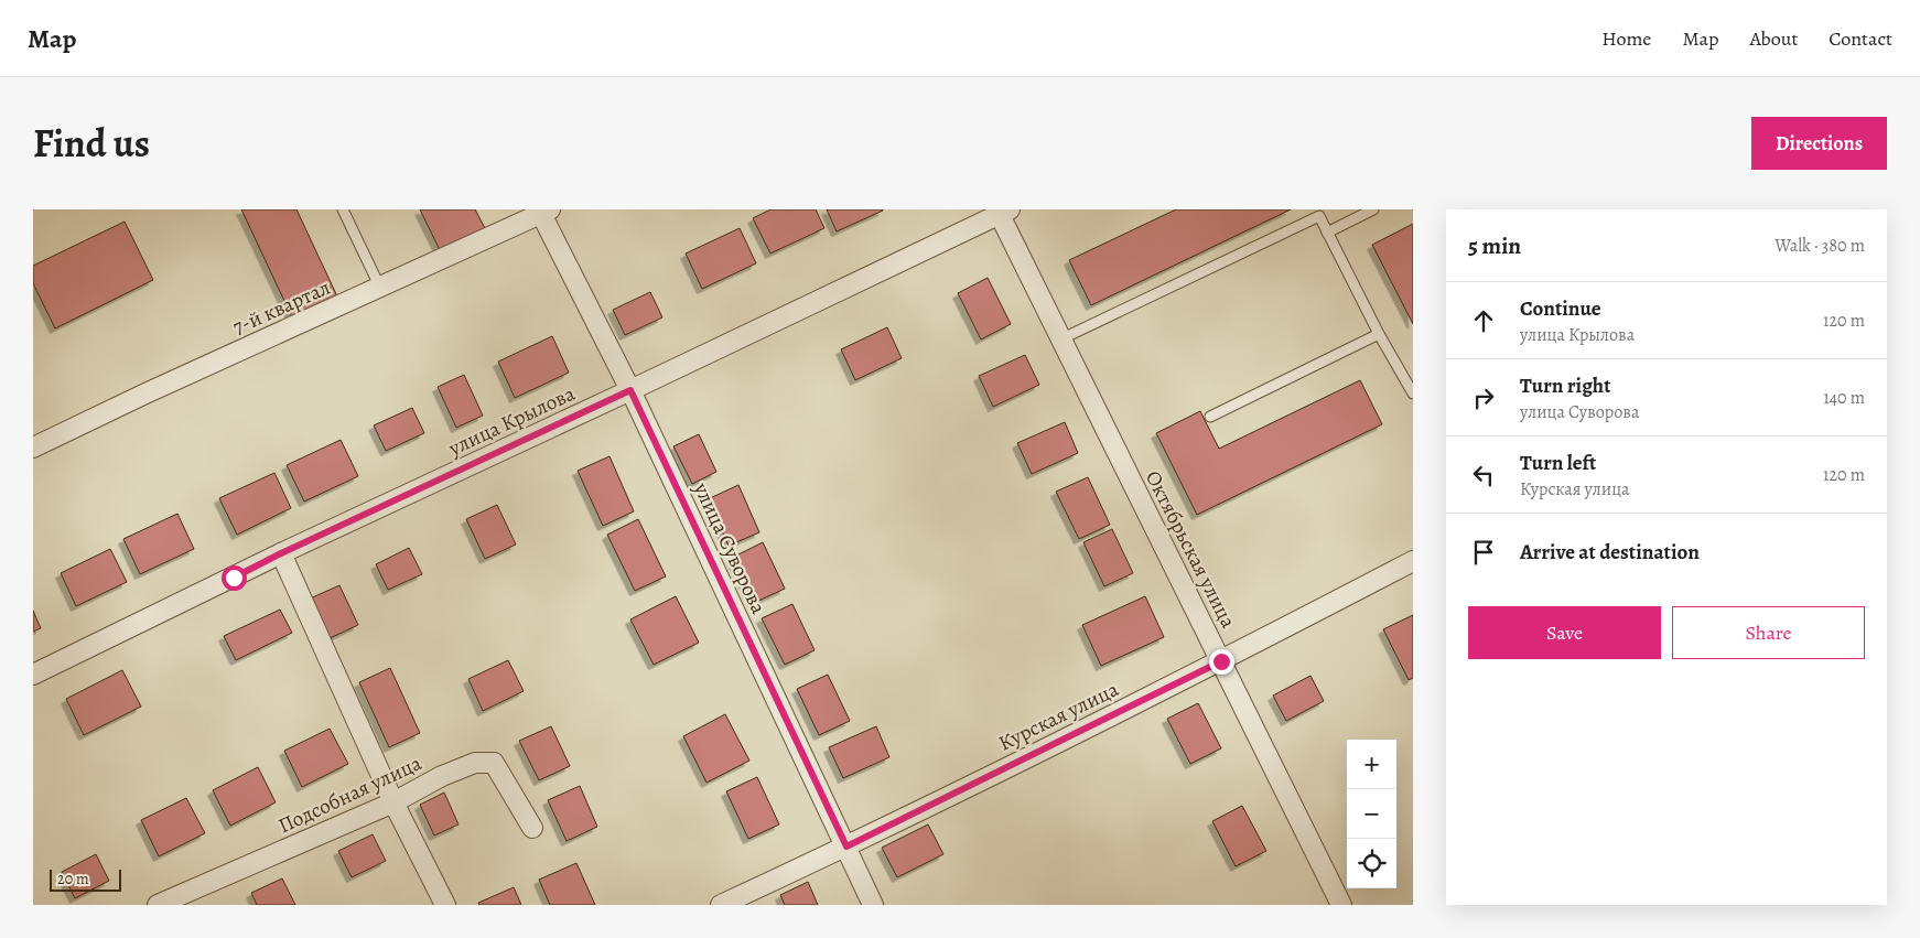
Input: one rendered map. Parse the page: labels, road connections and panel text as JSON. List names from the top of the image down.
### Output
{
  "streets": {
    "street": [
      "7-й квартал",
      "улица Крылова",
      "улица Суворова",
      "Октябрьская улица",
      "Курская улица",
      "Подсобная улица"
    ]
  },
  "crossings": [
    ["7-й квартал", "улица Суворова"],
    ["улица Крылова", "улица Суворова"],
    ["улица Крылова", "Октябрьская улица"],
    ["улица Суворова", "Курская улица"],
    ["Октябрьская улица", "Курская улица"]
  ],
  "scale_bar": "20 m",
  "page": {
    "header": "Map",
    "nav": [
      "Home",
      "Map",
      "About",
      "Contact"
    ],
    "title": "Find us",
    "buttons": [
      "Directions",
      ["Save", "Share"]
    ],
    "heading": ["5 min", "Walk · 380 m"],
    "list": [
      ["Continue", "улица Крылова", "120 m"],
      ["Turn right", "улица Суворова", "140 m"],
      ["Turn left", "Курская улица", "120 m"],
      "Arrive at destination"
    ],
    "map_buttons": ["+", "−"],
    "scale": "20 m"
  }
}
